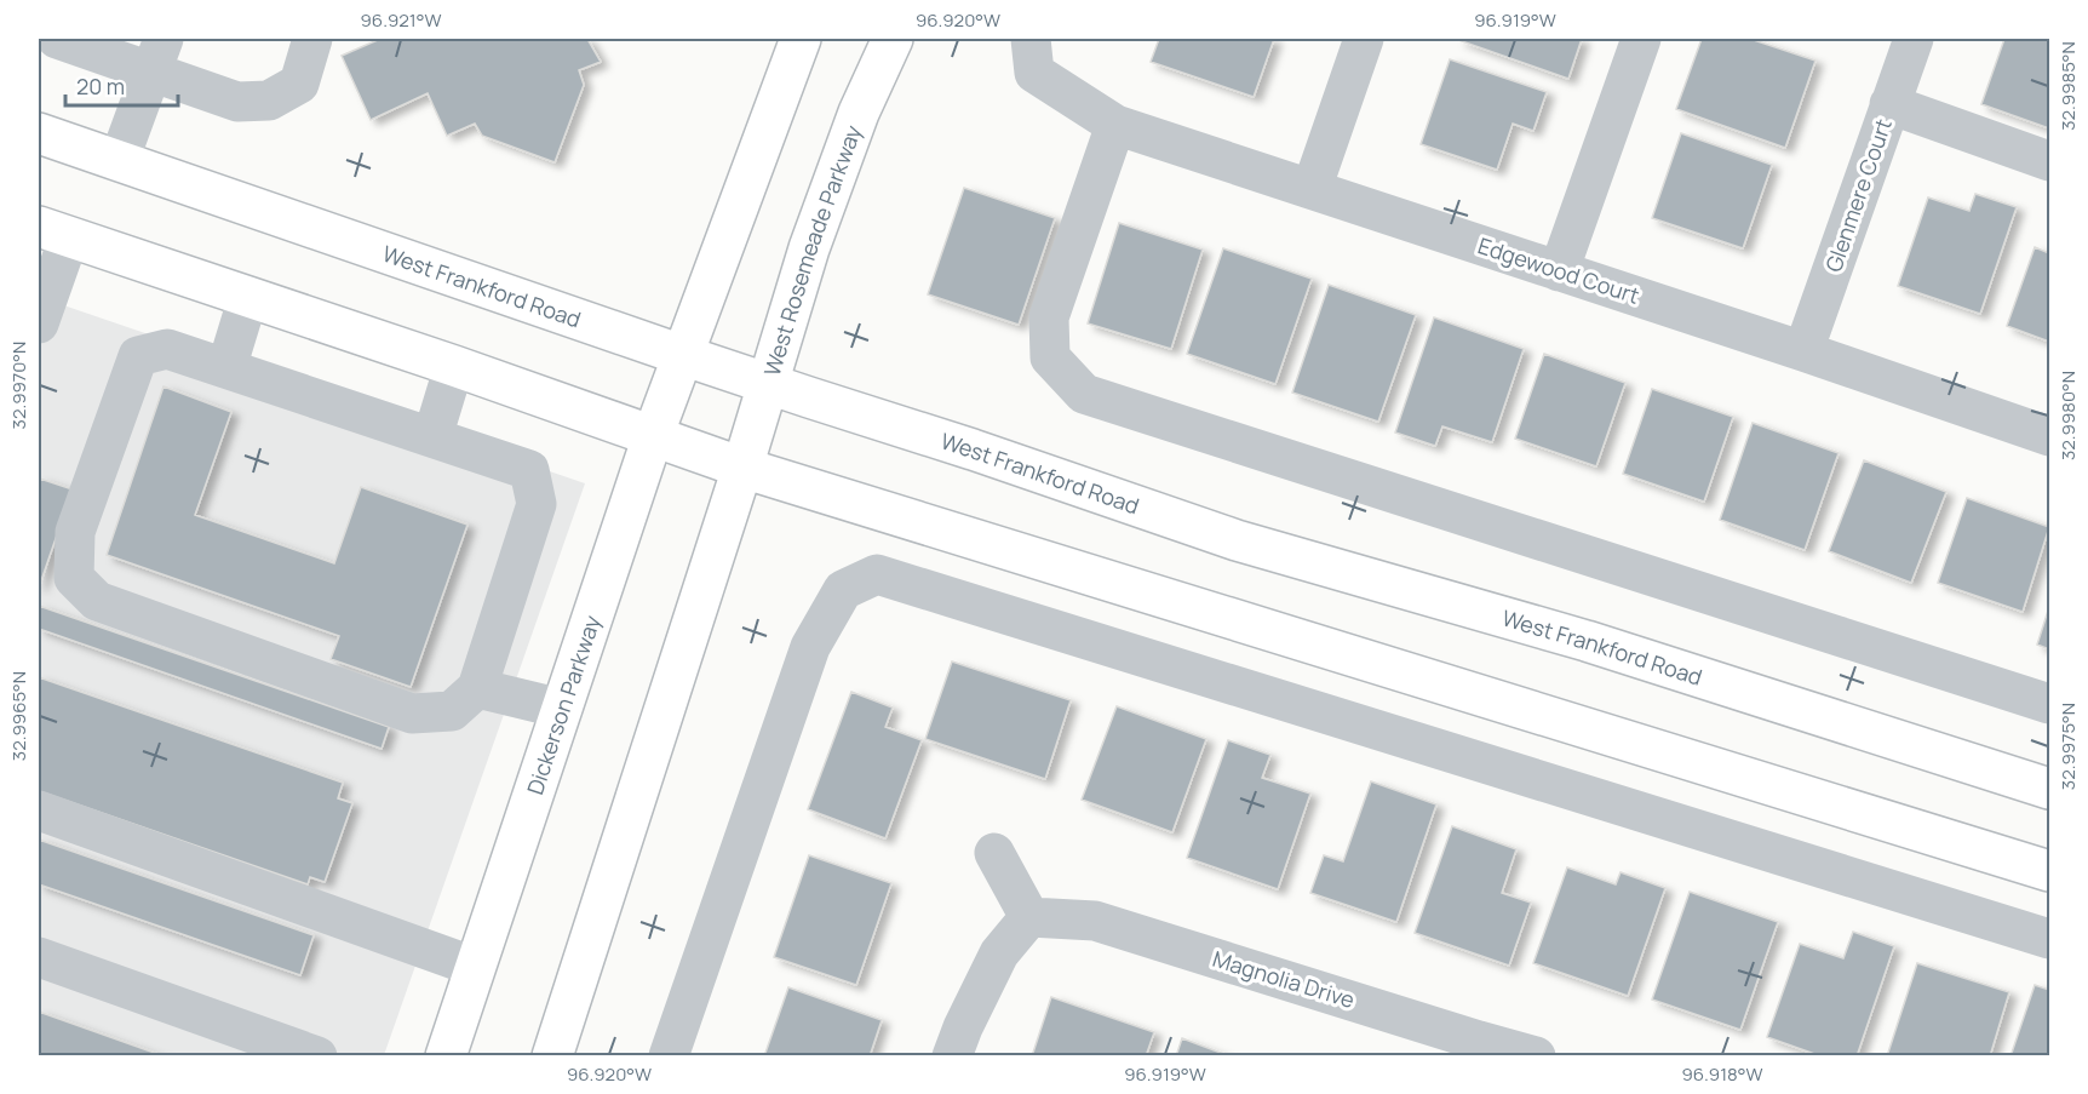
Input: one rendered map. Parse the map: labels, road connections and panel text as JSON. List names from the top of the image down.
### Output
{
  "streets": {
    "main road": ["West Rosemeade Parkway", "West Frankford Road", "Dickerson Parkway"],
    "street": ["Glenmere Court", "Edgewood Court", "Magnolia Drive"]
  },
  "crossings": [
    ["Glenmere Court", "Edgewood Court"],
    ["West Rosemeade Parkway", "West Frankford Road"],
    ["West Frankford Road", "Dickerson Parkway"]
  ],
  "scale_bar": "20 m",
  "coordinates": [
    "96.921°W",
    "96.920°W",
    "96.919°W",
    "32.9985°N",
    "32.9970°N",
    "32.9980°N",
    "32.9965°N",
    "32.9975°N",
    "96.918°W"
  ]
}
